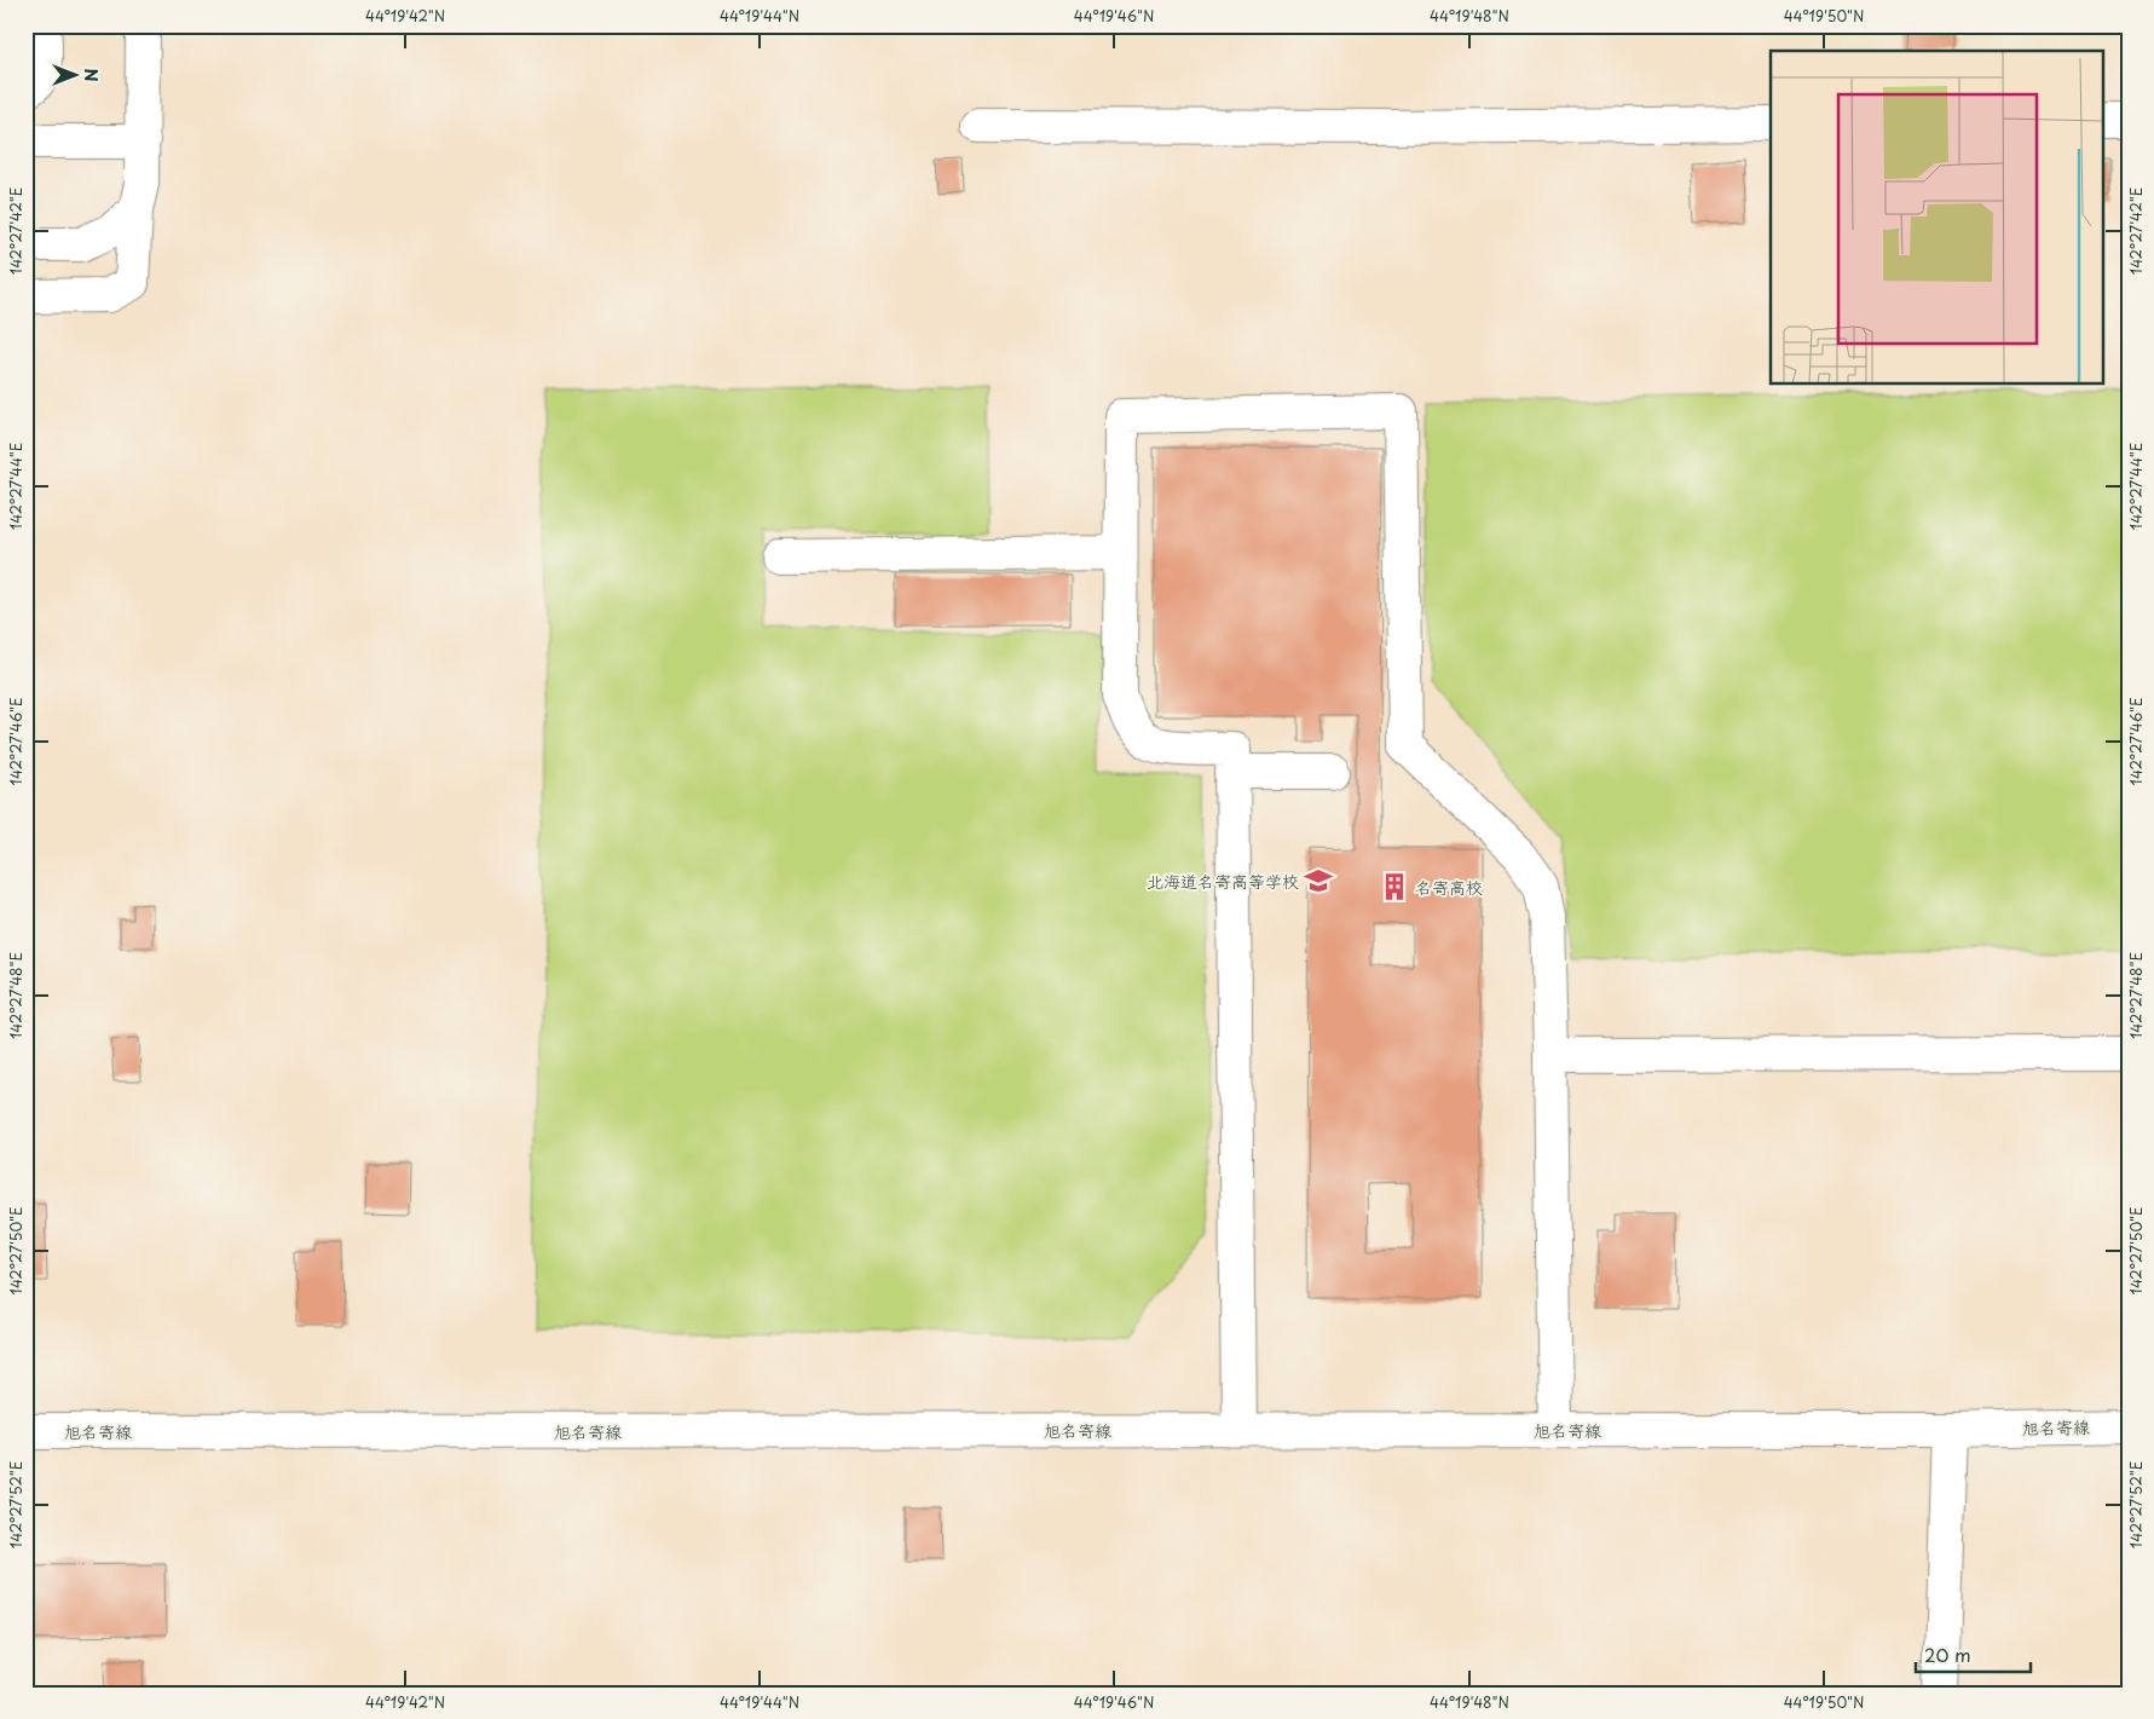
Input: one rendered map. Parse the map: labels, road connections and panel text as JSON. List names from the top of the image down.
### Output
{
  "streets": {
    "main road": ["旭名寄線"]
  },
  "places": {
    "school or university": ["北海道名寄高等学校"],
    "building": ["名寄高校"]
  },
  "scale_bar": "20 m",
  "north": "right",
  "coordinates": [
    "44°19'42\"N",
    "44°19'44\"N",
    "44°19'46\"N",
    "44°19'48\"N",
    "44°19'50\"N",
    "142°27'42\"E",
    "142°27'44\"E",
    "142°27'46\"E",
    "142°27'48\"E",
    "142°27'50\"E",
    "142°27'52\"E"
  ]
}
